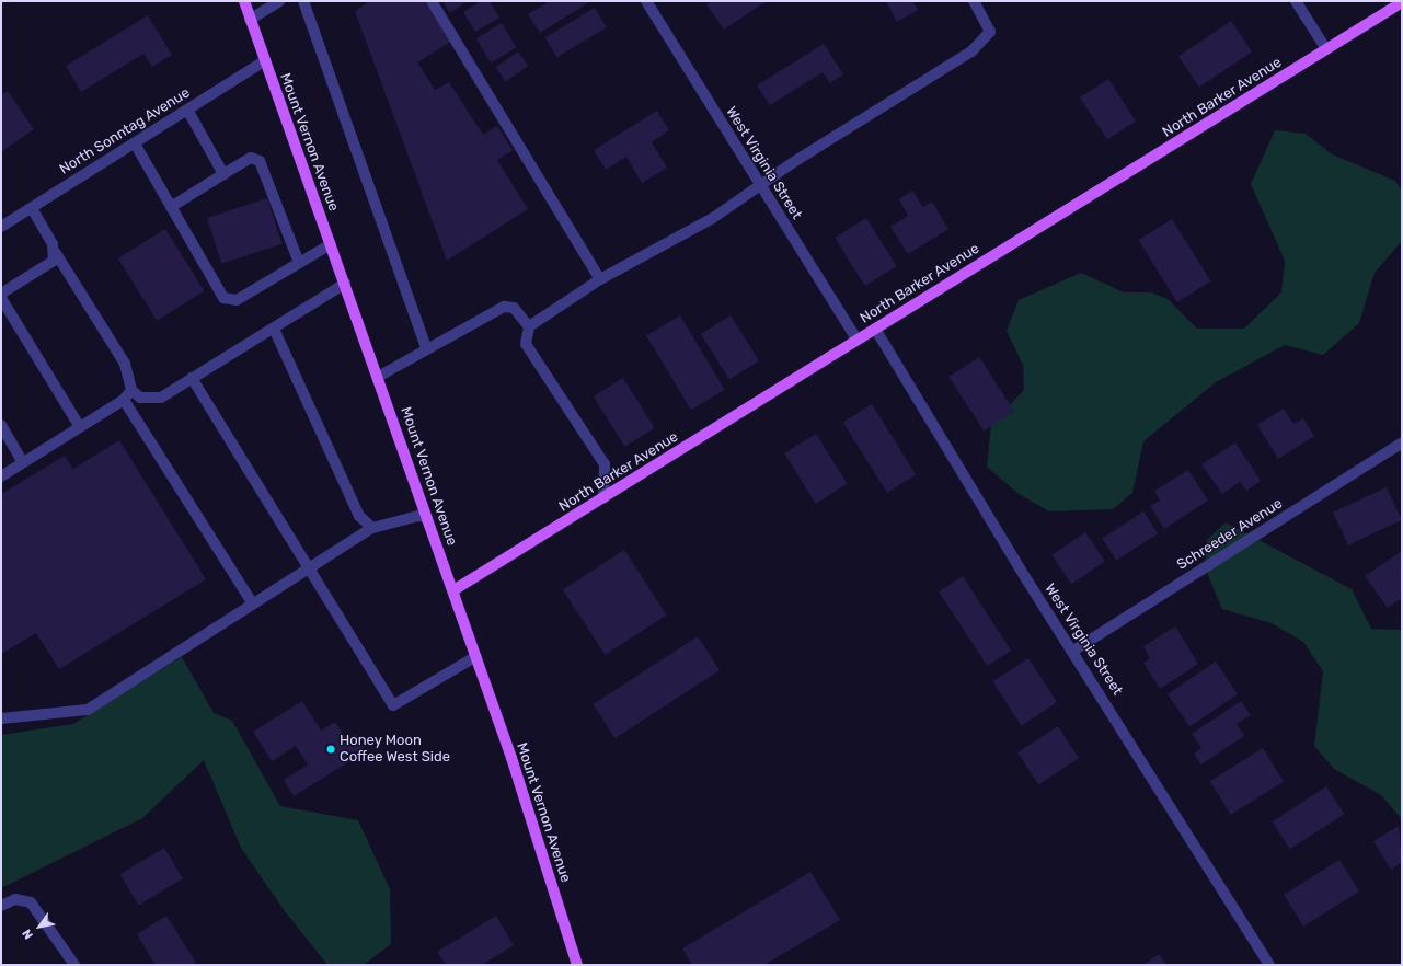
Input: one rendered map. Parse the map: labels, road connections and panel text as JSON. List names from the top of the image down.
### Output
{
  "streets": {
    "main road": ["North Barker Avenue", "Mount Vernon Avenue"],
    "street": ["North Sonntag Avenue", "West Virginia Street", "Schreeder Avenue"]
  },
  "crossings": [
    ["North Barker Avenue", "Mount Vernon Avenue"],
    ["North Barker Avenue", "West Virginia Street"],
    ["North Sonntag Avenue", "Mount Vernon Avenue"],
    ["West Virginia Street", "Schreeder Avenue"]
  ],
  "places": ["Honey Moon Coffee West Side"],
  "north": "bottom left"
}
